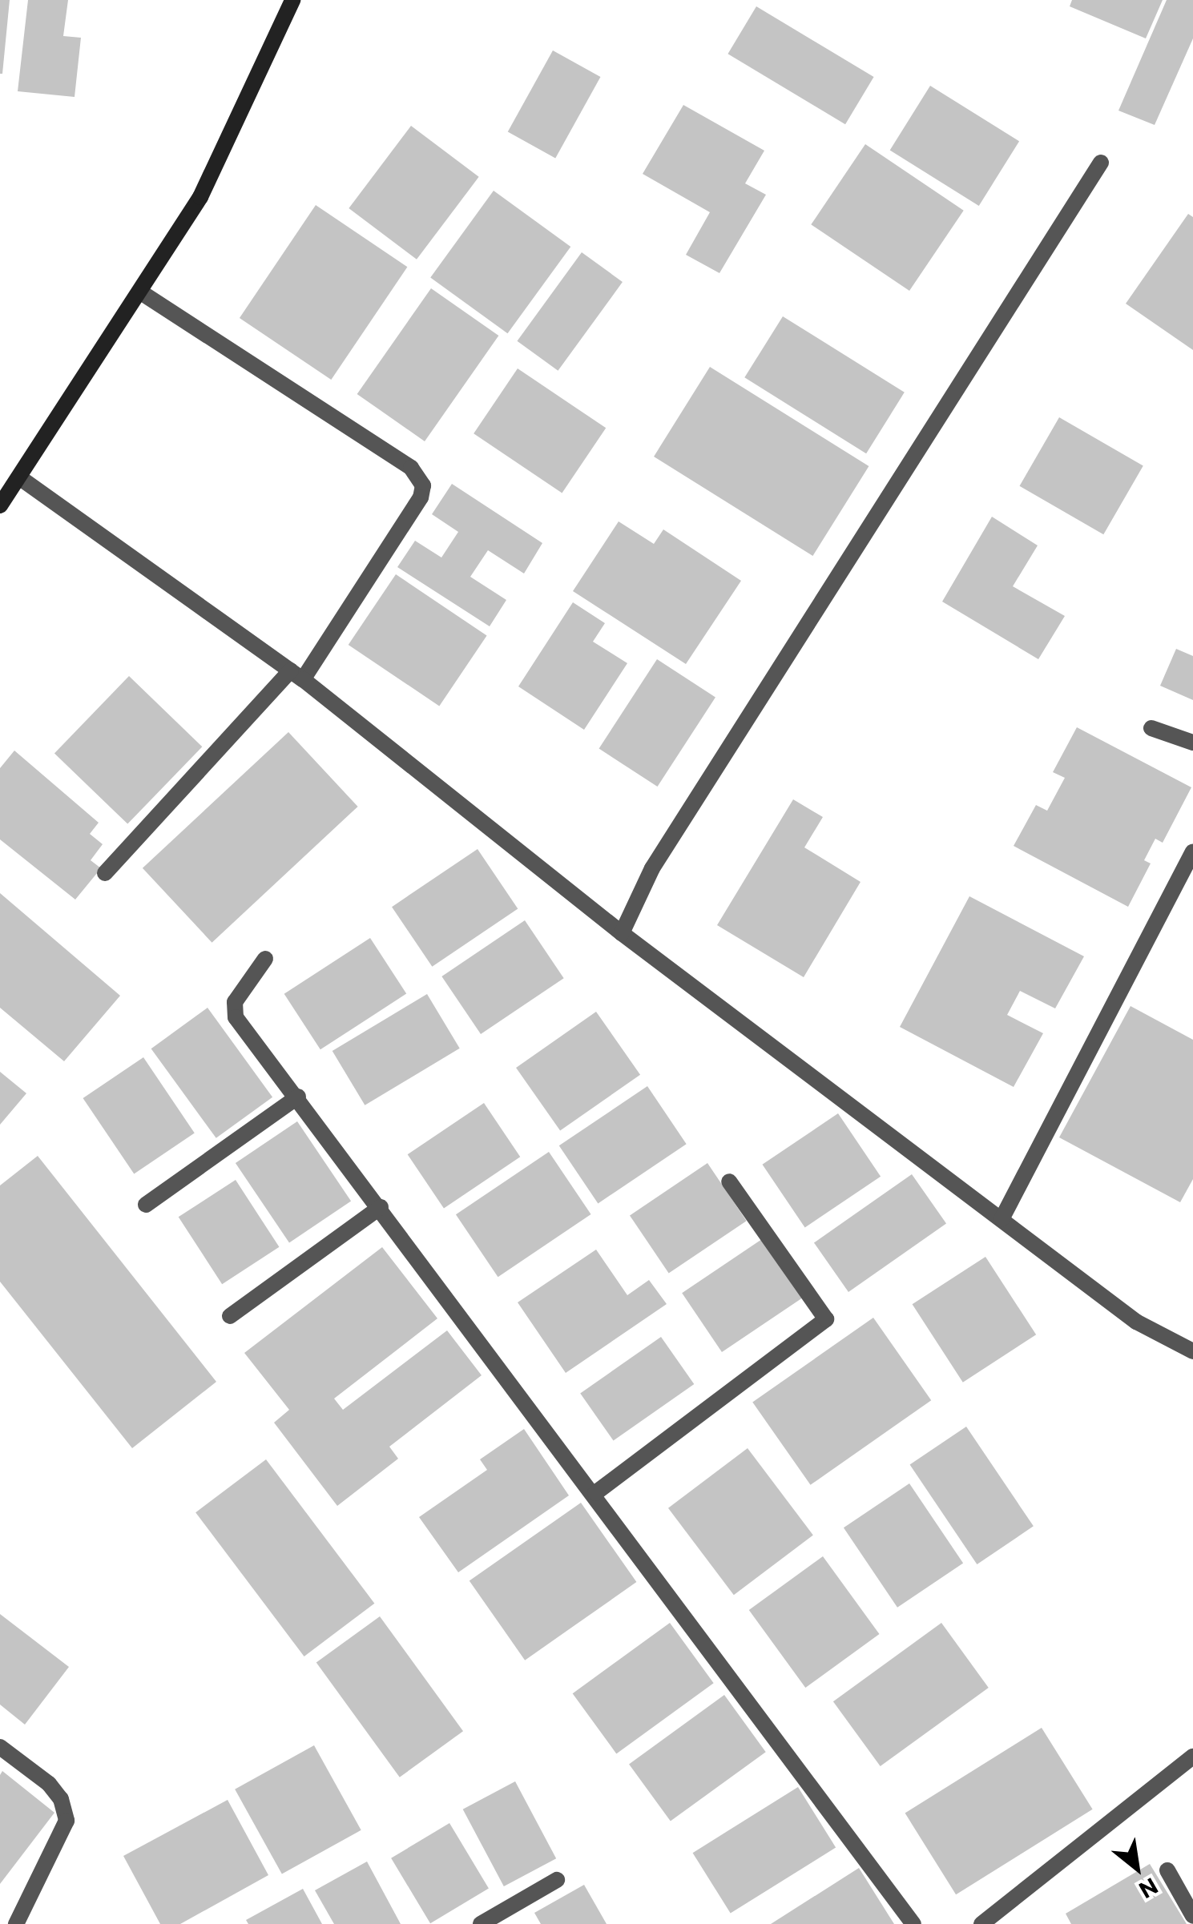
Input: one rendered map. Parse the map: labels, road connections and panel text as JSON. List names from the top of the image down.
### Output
{
  "north": "bottom right"
}
